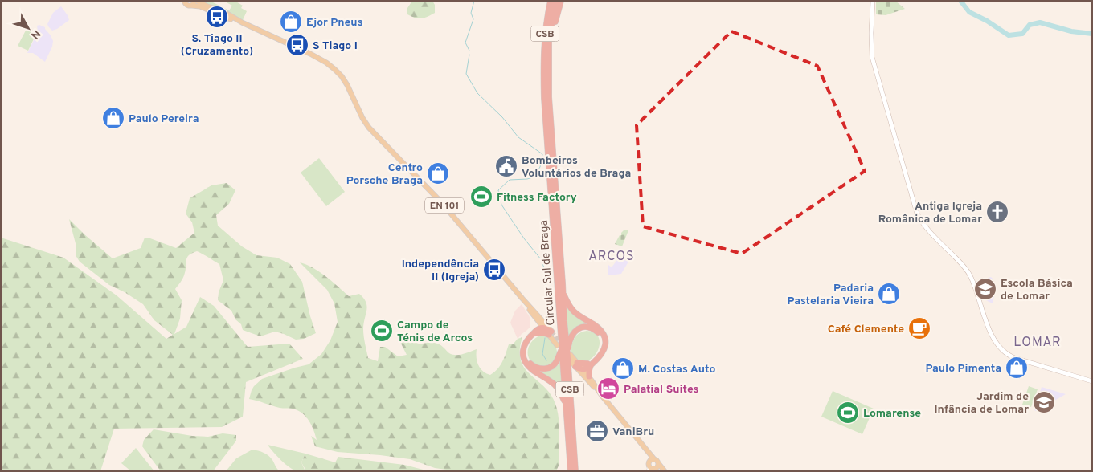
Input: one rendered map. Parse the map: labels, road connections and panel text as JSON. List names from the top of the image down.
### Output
{
  "streets": {
    "highway": ["CSB", "Circular Sul de Braga"],
    "main road": ["EN 101"]
  },
  "districts": ["ARCOS", "LOMAR"],
  "places": {
    "bus stop": ["S. Tiago II (Cruzamento)", "S Tiago I", "Independência II (Igreja)"],
    "shop": [
      "Ejor Pneus",
      "Paulo Pereira",
      "Centro Porsche Braga",
      "Padaria Pastelaria Vieira",
      "Paulo Pimenta",
      "M. Costas Auto"
    ],
    "public building": ["Bombeiros Voluntários de Braga"],
    "sports": ["Fitness Factory", "Campo de Ténis de Arcos", "Lomarense"],
    "church": ["Antiga Igreja Românica de Lomar"],
    "school or university": ["Escola Básica de Lomar", "Jardim de Infância de Lomar"],
    "cafe": ["Café Clemente"],
    "hotel": ["Palatial Suites"],
    "office": ["VaniBru"]
  },
  "north": "bottom right"
}
